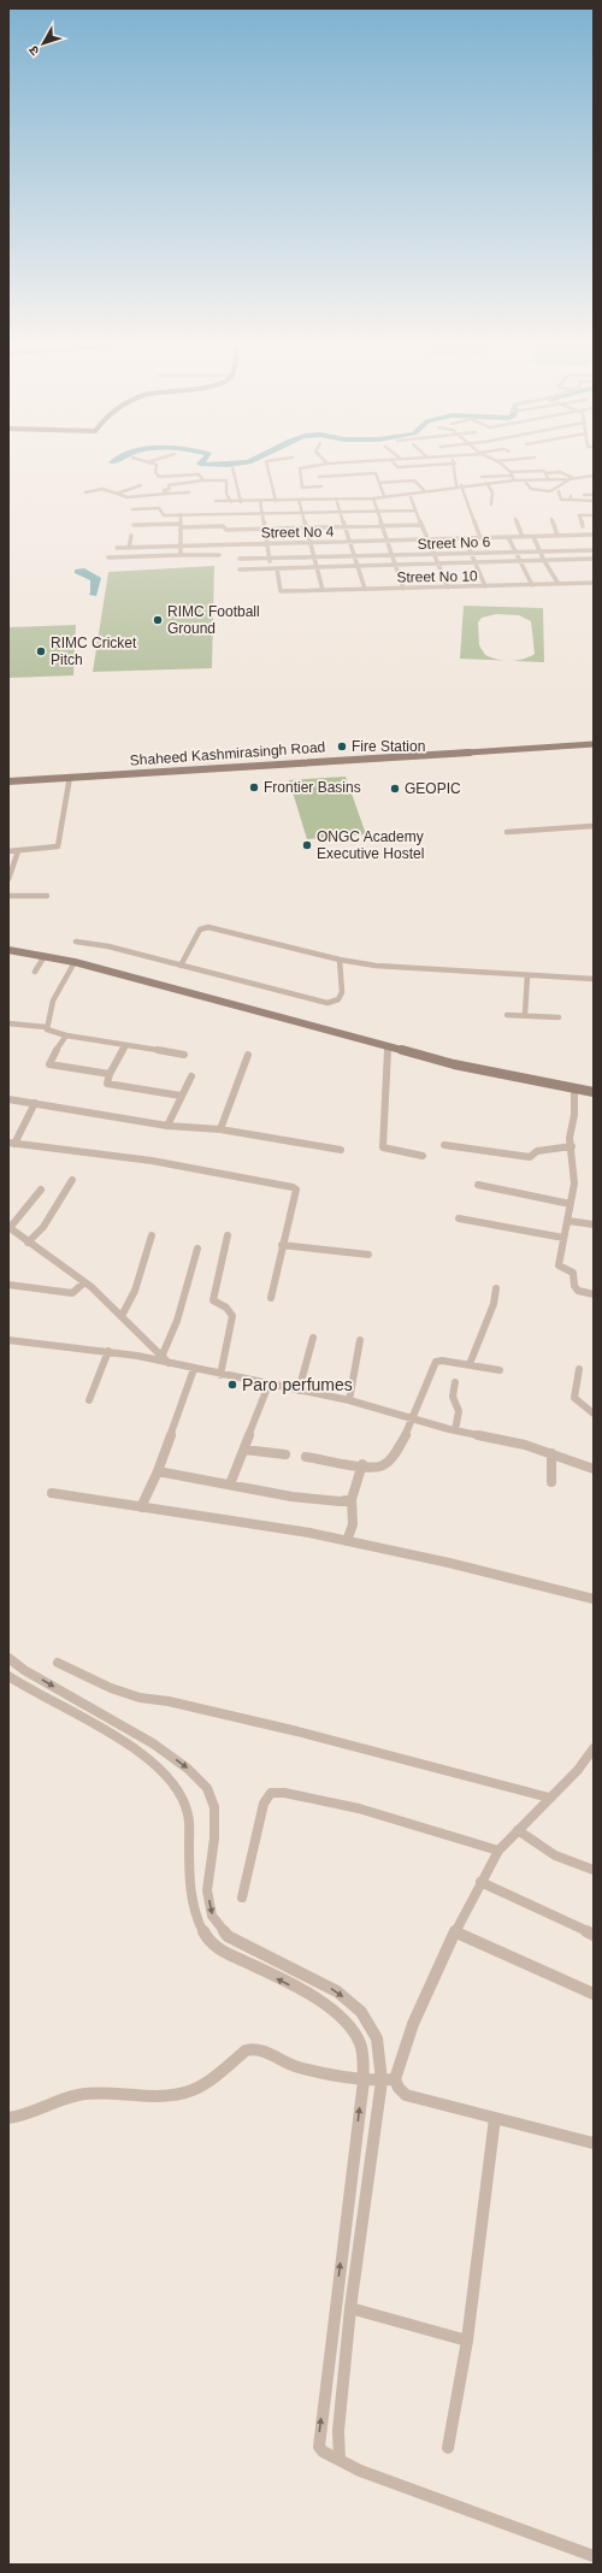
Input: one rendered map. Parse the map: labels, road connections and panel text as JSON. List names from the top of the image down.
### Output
{
  "streets": {
    "street": [
      "Street No 4",
      "Street No 6",
      "Street No 10",
      "Shaheed Kashmirasingh Road"
    ]
  },
  "places": [
    "RIMC Football Ground",
    "RIMC Cricket Pitch",
    "Fire Station",
    "Frontier Basins",
    "GEOPIC",
    "ONGC Academy Executive Hostel",
    "Paro perfumes"
  ],
  "north": "bottom left"
}
